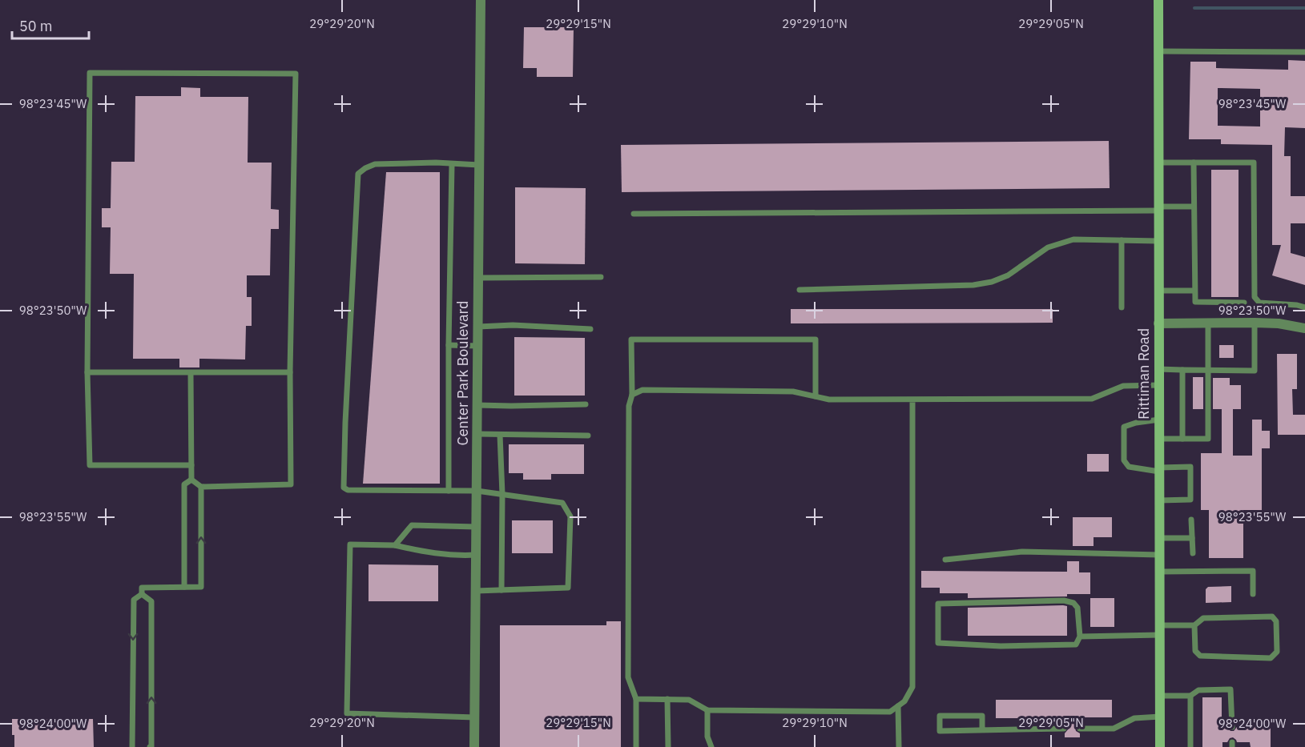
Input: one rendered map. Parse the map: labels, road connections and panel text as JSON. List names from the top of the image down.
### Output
{
  "streets": {
    "main road": ["Rittiman Road"],
    "street": ["Center Park Boulevard"]
  },
  "scale_bar": "50 m",
  "coordinates": [
    "29°29'20\"N",
    "29°29'15\"N",
    "29°29'10\"N",
    "29°29'05\"N",
    "98°23'45\"W",
    "98°23'50\"W",
    "98°23'55\"W",
    "98°24'00\"W"
  ]
}
